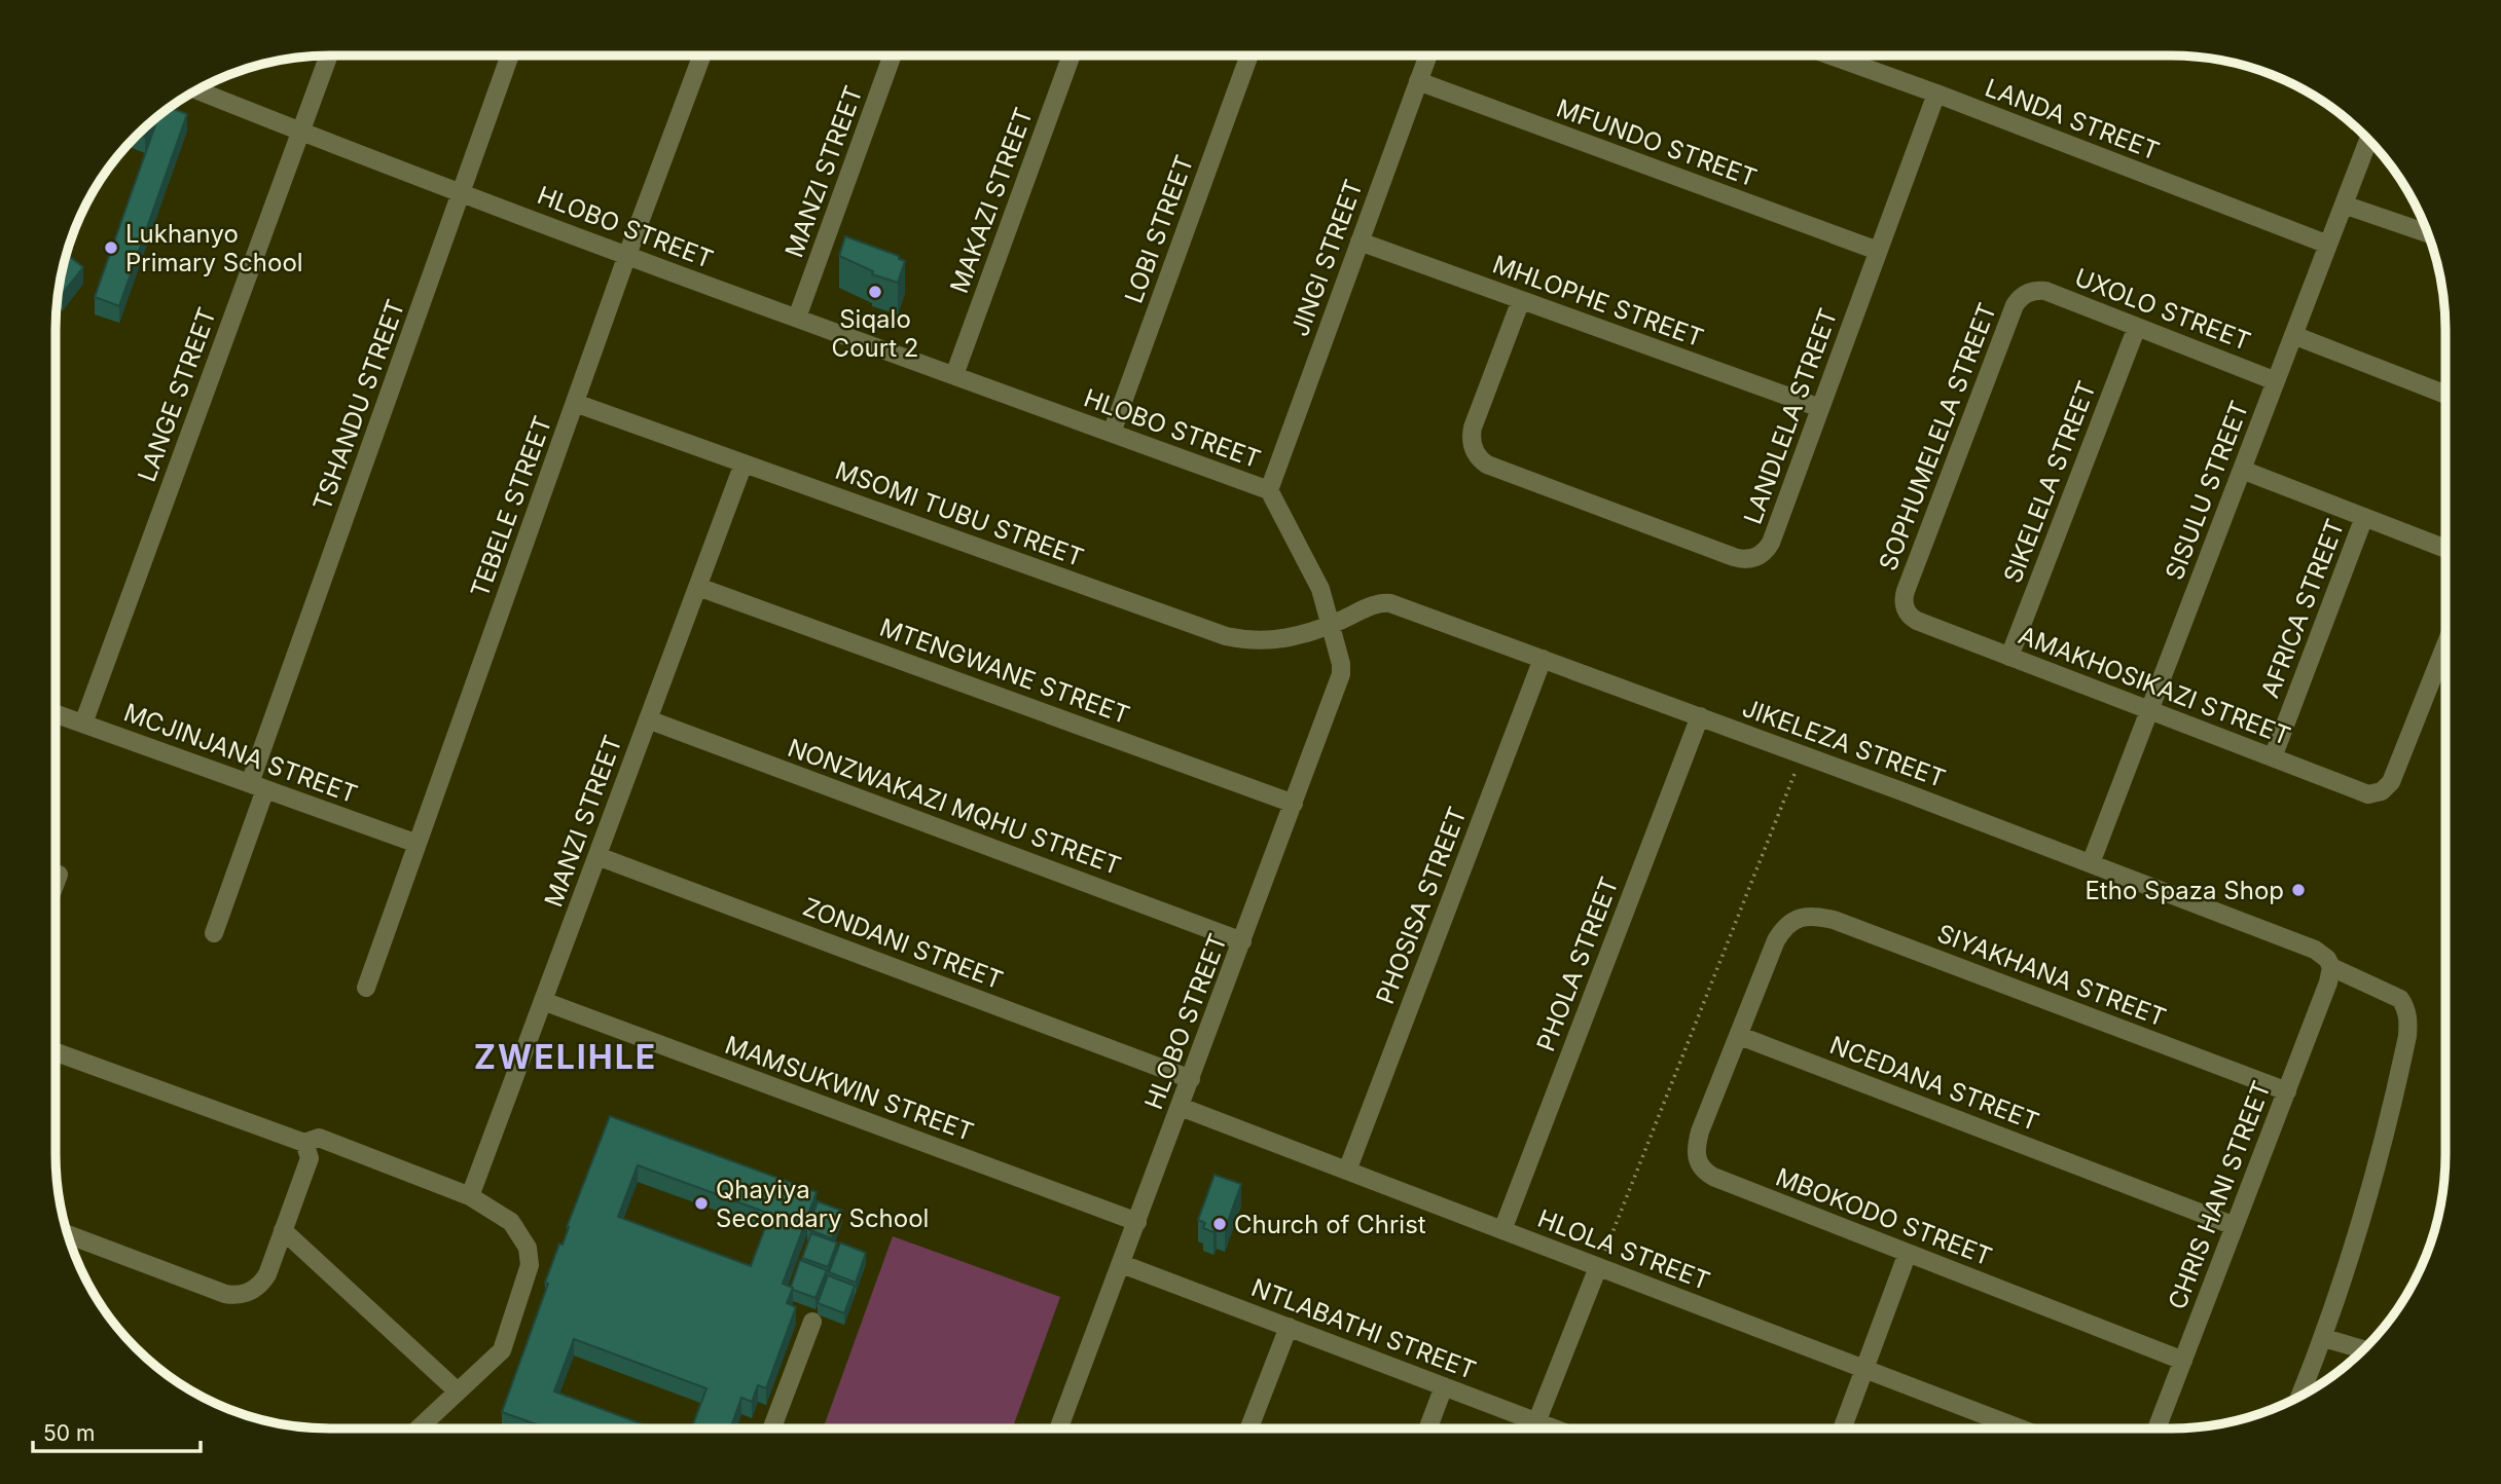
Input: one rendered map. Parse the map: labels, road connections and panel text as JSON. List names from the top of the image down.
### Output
{
  "streets": {
    "street": [
      "LANDA STREET",
      "MFUNDO STREET",
      "MANZI STREET",
      "MAKAZI STREET",
      "HLOBO STREET",
      "LOBI STREET",
      "JINGI STREET",
      "MHLOPHE STREET",
      "UXOLO STREET",
      "LANGE STREET",
      "TSHANDU STREET",
      "LANDLELA STREET",
      "SOPHUMELELA STREET",
      "SIKELELA STREET",
      "SISULU STREET",
      "TEBELE STREET",
      "MSOMI TUBU STREET",
      "AFRICA STREET",
      "MTENGWANE STREET",
      "AMAKHOSIKAZI STREET",
      "JIKELEZA STREET",
      "MCJINJANA STREET",
      "NONZWAKAZI MQHU STREET",
      "PHOSISA STREET",
      "ZONDANI STREET",
      "PHOLA STREET",
      "SIYAKHANA STREET",
      "NCEDANA STREET",
      "MAMSUKWIN STREET",
      "CHRIS HANI STREET",
      "MBOKODO STREET",
      "HLOLA STREET",
      "NTLABATHI STREET"
    ]
  },
  "crossings": [
    ["LANDA STREET", "LANDLELA STREET"],
    ["LANDA STREET", "SISULU STREET"],
    ["MFUNDO STREET", "JINGI STREET"],
    ["MFUNDO STREET", "LANDLELA STREET"],
    ["MANZI STREET", "HLOBO STREET"],
    ["MANZI STREET", "MSOMI TUBU STREET"],
    ["MANZI STREET", "MTENGWANE STREET"],
    ["MANZI STREET", "NONZWAKAZI MQHU STREET"],
    ["MANZI STREET", "ZONDANI STREET"],
    ["MANZI STREET", "MAMSUKWIN STREET"],
    ["MAKAZI STREET", "HLOBO STREET"],
    ["HLOBO STREET", "LOBI STREET"],
    ["HLOBO STREET", "JINGI STREET"],
    ["HLOBO STREET", "LANGE STREET"],
    ["HLOBO STREET", "TSHANDU STREET"],
    ["HLOBO STREET", "TEBELE STREET"],
    ["HLOBO STREET", "MSOMI TUBU STREET"],
    ["HLOBO STREET", "MTENGWANE STREET"],
    ["HLOBO STREET", "JIKELEZA STREET"],
    ["HLOBO STREET", "NONZWAKAZI MQHU STREET"],
    ["HLOBO STREET", "ZONDANI STREET"],
    ["HLOBO STREET", "MAMSUKWIN STREET"],
    ["HLOBO STREET", "HLOLA STREET"],
    ["HLOBO STREET", "NTLABATHI STREET"],
    ["JINGI STREET", "MHLOPHE STREET"],
    ["MHLOPHE STREET", "LANDLELA STREET"],
    ["UXOLO STREET", "SOPHUMELELA STREET"],
    ["UXOLO STREET", "SIKELELA STREET"],
    ["UXOLO STREET", "SISULU STREET"],
    ["LANGE STREET", "MCJINJANA STREET"],
    ["TSHANDU STREET", "MCJINJANA STREET"],
    ["SOPHUMELELA STREET", "AMAKHOSIKAZI STREET"],
    ["SIKELELA STREET", "AMAKHOSIKAZI STREET"],
    ["SISULU STREET", "AMAKHOSIKAZI STREET"],
    ["SISULU STREET", "JIKELEZA STREET"],
    ["TEBELE STREET", "MSOMI TUBU STREET"],
    ["TEBELE STREET", "MCJINJANA STREET"],
    ["MSOMI TUBU STREET", "JIKELEZA STREET"],
    ["AFRICA STREET", "AMAKHOSIKAZI STREET"],
    ["JIKELEZA STREET", "PHOSISA STREET"],
    ["JIKELEZA STREET", "PHOLA STREET"],
    ["JIKELEZA STREET", "CHRIS HANI STREET"],
    ["PHOSISA STREET", "HLOLA STREET"],
    ["PHOLA STREET", "HLOLA STREET"],
    ["SIYAKHANA STREET", "NCEDANA STREET"],
    ["SIYAKHANA STREET", "CHRIS HANI STREET"],
    ["SIYAKHANA STREET", "MBOKODO STREET"],
    ["NCEDANA STREET", "CHRIS HANI STREET"],
    ["NCEDANA STREET", "MBOKODO STREET"],
    ["CHRIS HANI STREET", "MBOKODO STREET"]
  ],
  "districts": ["ZWELIHLE"],
  "places": [
    "Lukhanyo Primary School",
    "Siqalo Court 2",
    "Etho Spaza Shop",
    "Qhayiya Secondary School",
    "Church of Christ"
  ],
  "scale_bar": "50 m"
}
